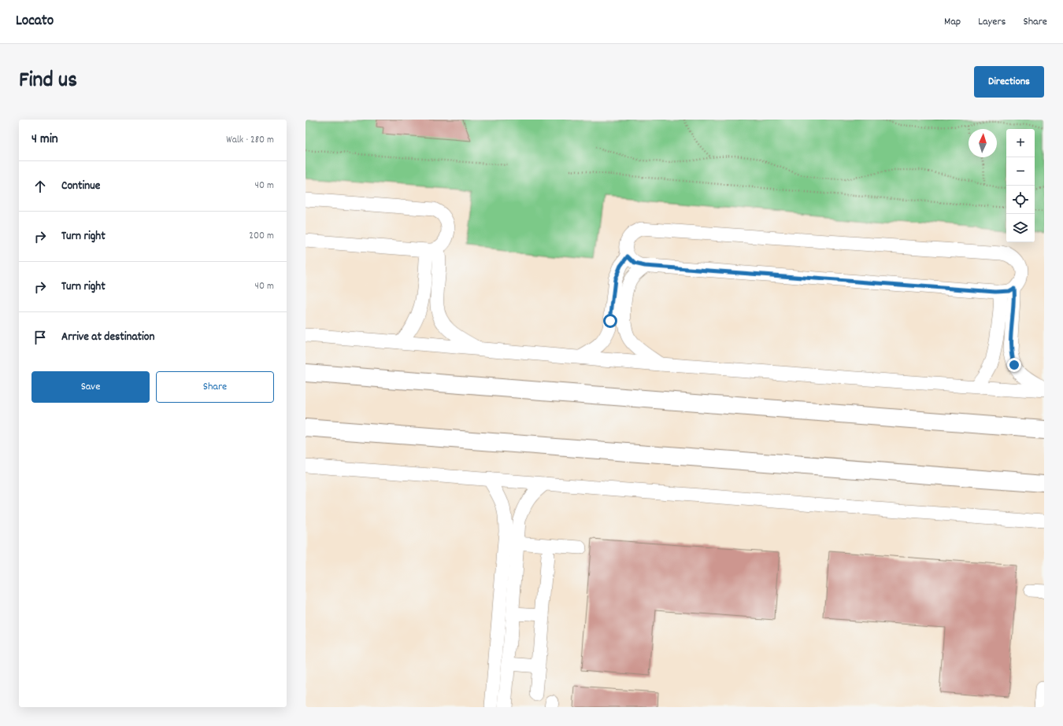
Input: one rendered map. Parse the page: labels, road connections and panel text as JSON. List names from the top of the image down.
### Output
{
  "north": "top",
  "page": {
    "header": "Locato",
    "nav": ["Map", "Layers", "Share"],
    "title": "Find us",
    "buttons": [
      "Directions",
      ["Save", "Share"]
    ],
    "heading": ["4 min", "Walk · 280 m"],
    "map_buttons": ["+", "−"],
    "list": [
      ["Continue", "40 m"],
      ["Turn right", "200 m"],
      ["Turn right", "40 m"],
      "Arrive at destination"
    ]
  }
}
